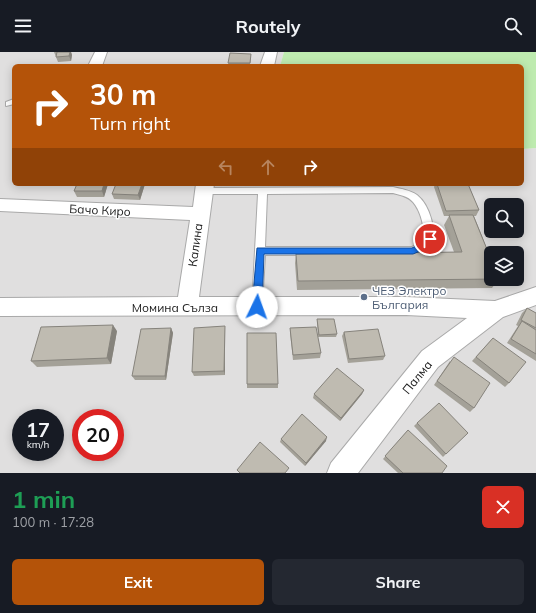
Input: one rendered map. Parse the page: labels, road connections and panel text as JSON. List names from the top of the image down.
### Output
{
  "streets": {
    "street": [
      "Бачо Киро",
      "Калина",
      "Момина Сълза",
      "Палма"
    ]
  },
  "crossings": [
    ["Бачо Киро", "Калина"],
    ["Калина", "Момина Сълза"],
    ["Момина Сълза", "Палма"]
  ],
  "places": ["ЧЕЗ Электро България"],
  "page": {
    "header": "Routely",
    "turn": ["30 m", "Turn right"],
    "speed": "17 km/h",
    "limit": "20",
    "heading": ["1 min", "100 m · 17:28"],
    "buttons": ["Exit", "Share"]
  }
}
